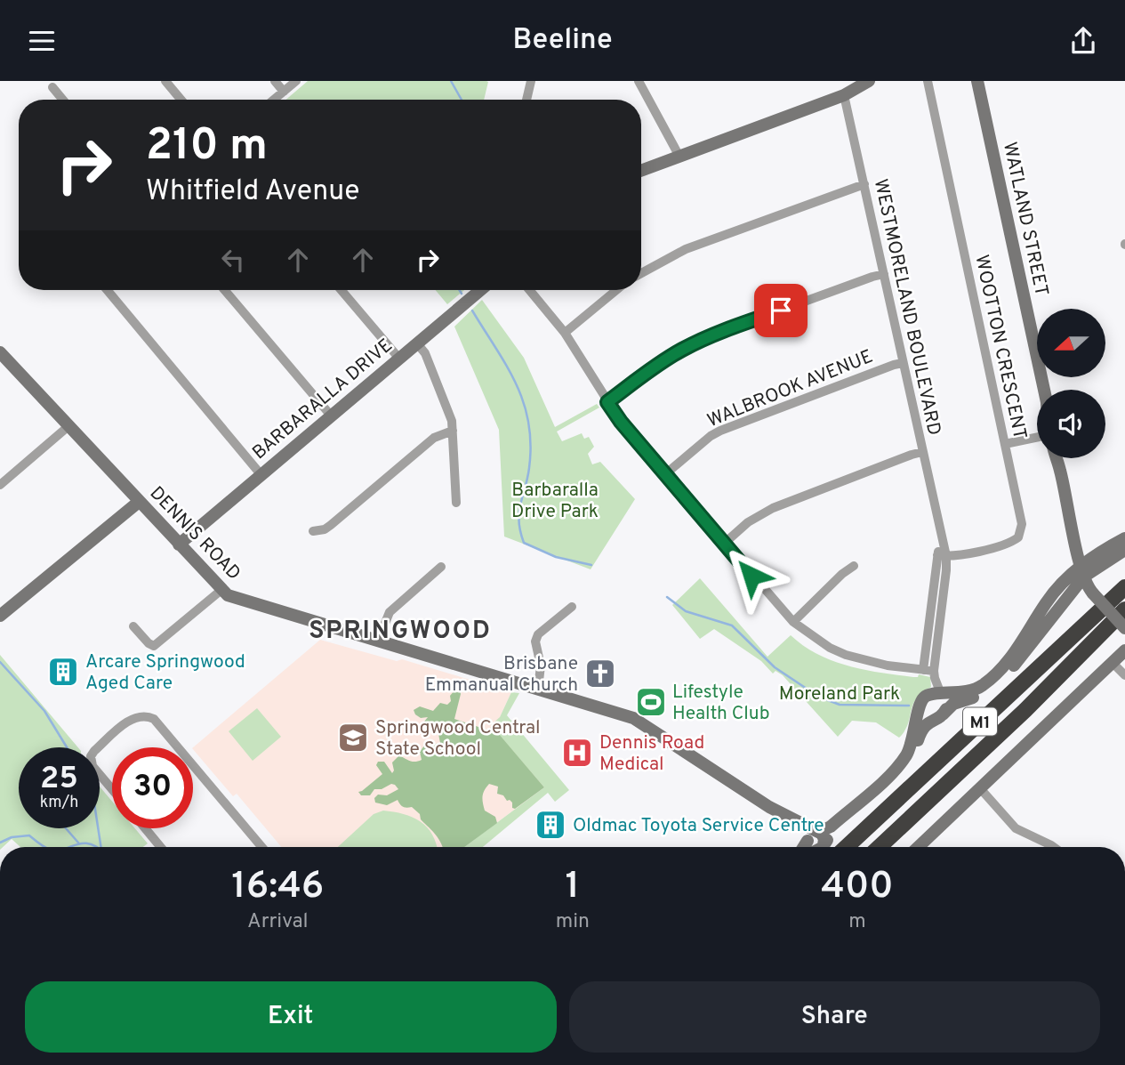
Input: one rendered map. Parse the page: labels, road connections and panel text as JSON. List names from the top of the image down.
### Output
{
  "streets": {
    "highway": ["M1"],
    "street": [
      "WATLAND STREET",
      "WESTMORELAND BOULEVARD",
      "WOOTTON CRESCENT",
      "WALBROOK AVENUE",
      "BARBARALLA DRIVE",
      "DENNIS ROAD"
    ]
  },
  "crossings": [
    ["WESTMORELAND BOULEVARD", "WOOTTON CRESCENT"],
    ["WESTMORELAND BOULEVARD", "WALBROOK AVENUE"],
    ["BARBARALLA DRIVE", "DENNIS ROAD"]
  ],
  "districts": ["SPRINGWOOD"],
  "parks": ["Barbaralla Drive Park", "Moreland Park"],
  "places": {
    "building": ["Arcare Springwood Aged Care", "Oldmac Toyota Service Centre"],
    "church": ["Brisbane Emmanual Church"],
    "sports": ["Lifestyle Health Club"],
    "school or university": ["Springwood Central State School"],
    "hospital": ["Dennis Road Medical"]
  },
  "north": "left",
  "page": {
    "header": "Beeline",
    "turn": ["210 m", "Whitfield Avenue"],
    "speed": "25 km/h",
    "limit": "30",
    "eta": [
      "16:46",
      "Arrival",
      "1",
      "min",
      "400",
      "m"
    ],
    "buttons": ["Exit", "Share"]
  }
}
